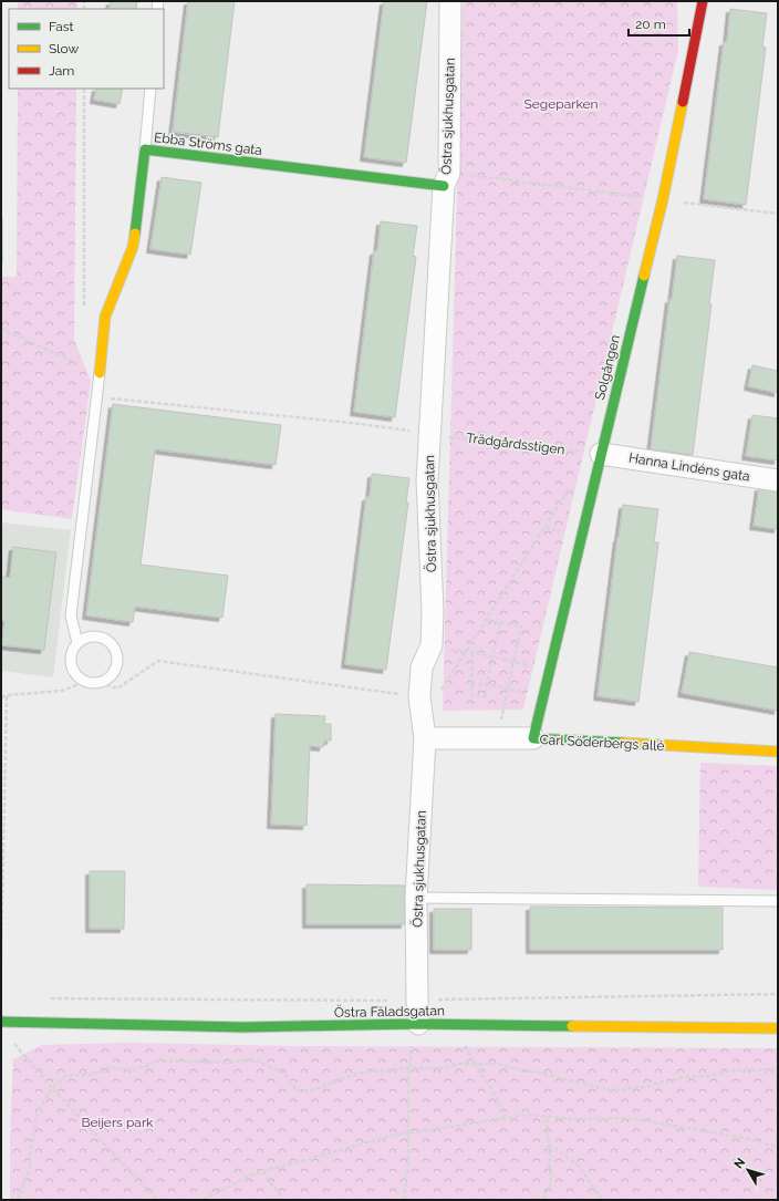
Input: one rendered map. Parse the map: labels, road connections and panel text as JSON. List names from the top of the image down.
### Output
{
  "streets": {
    "street": [
      "Östra sjukhusgatan",
      "Ebba Ströms gata",
      "Solgången",
      "Hanna Lindéns gata",
      "Carl Söderbergs allé",
      "Östra Fäladsgatan"
    ],
    "path": ["Trädgårdsstigen"]
  },
  "crossings": [
    ["Östra sjukhusgatan", "Ebba Ströms gata"],
    ["Östra sjukhusgatan", "Trädgårdsstigen"],
    ["Östra sjukhusgatan", "Carl Söderbergs allé"],
    ["Östra sjukhusgatan", "Östra Fäladsgatan"],
    ["Solgången", "Trädgårdsstigen"],
    ["Solgången", "Hanna Lindéns gata"],
    ["Solgången", "Carl Söderbergs allé"],
    ["Trädgårdsstigen", "Hanna Lindéns gata"]
  ],
  "parks": ["Segeparken", "Beijers park"],
  "legend": ["Fast", "Slow", "Jam"],
  "scale_bar": "20 m",
  "north": "top left"
}
